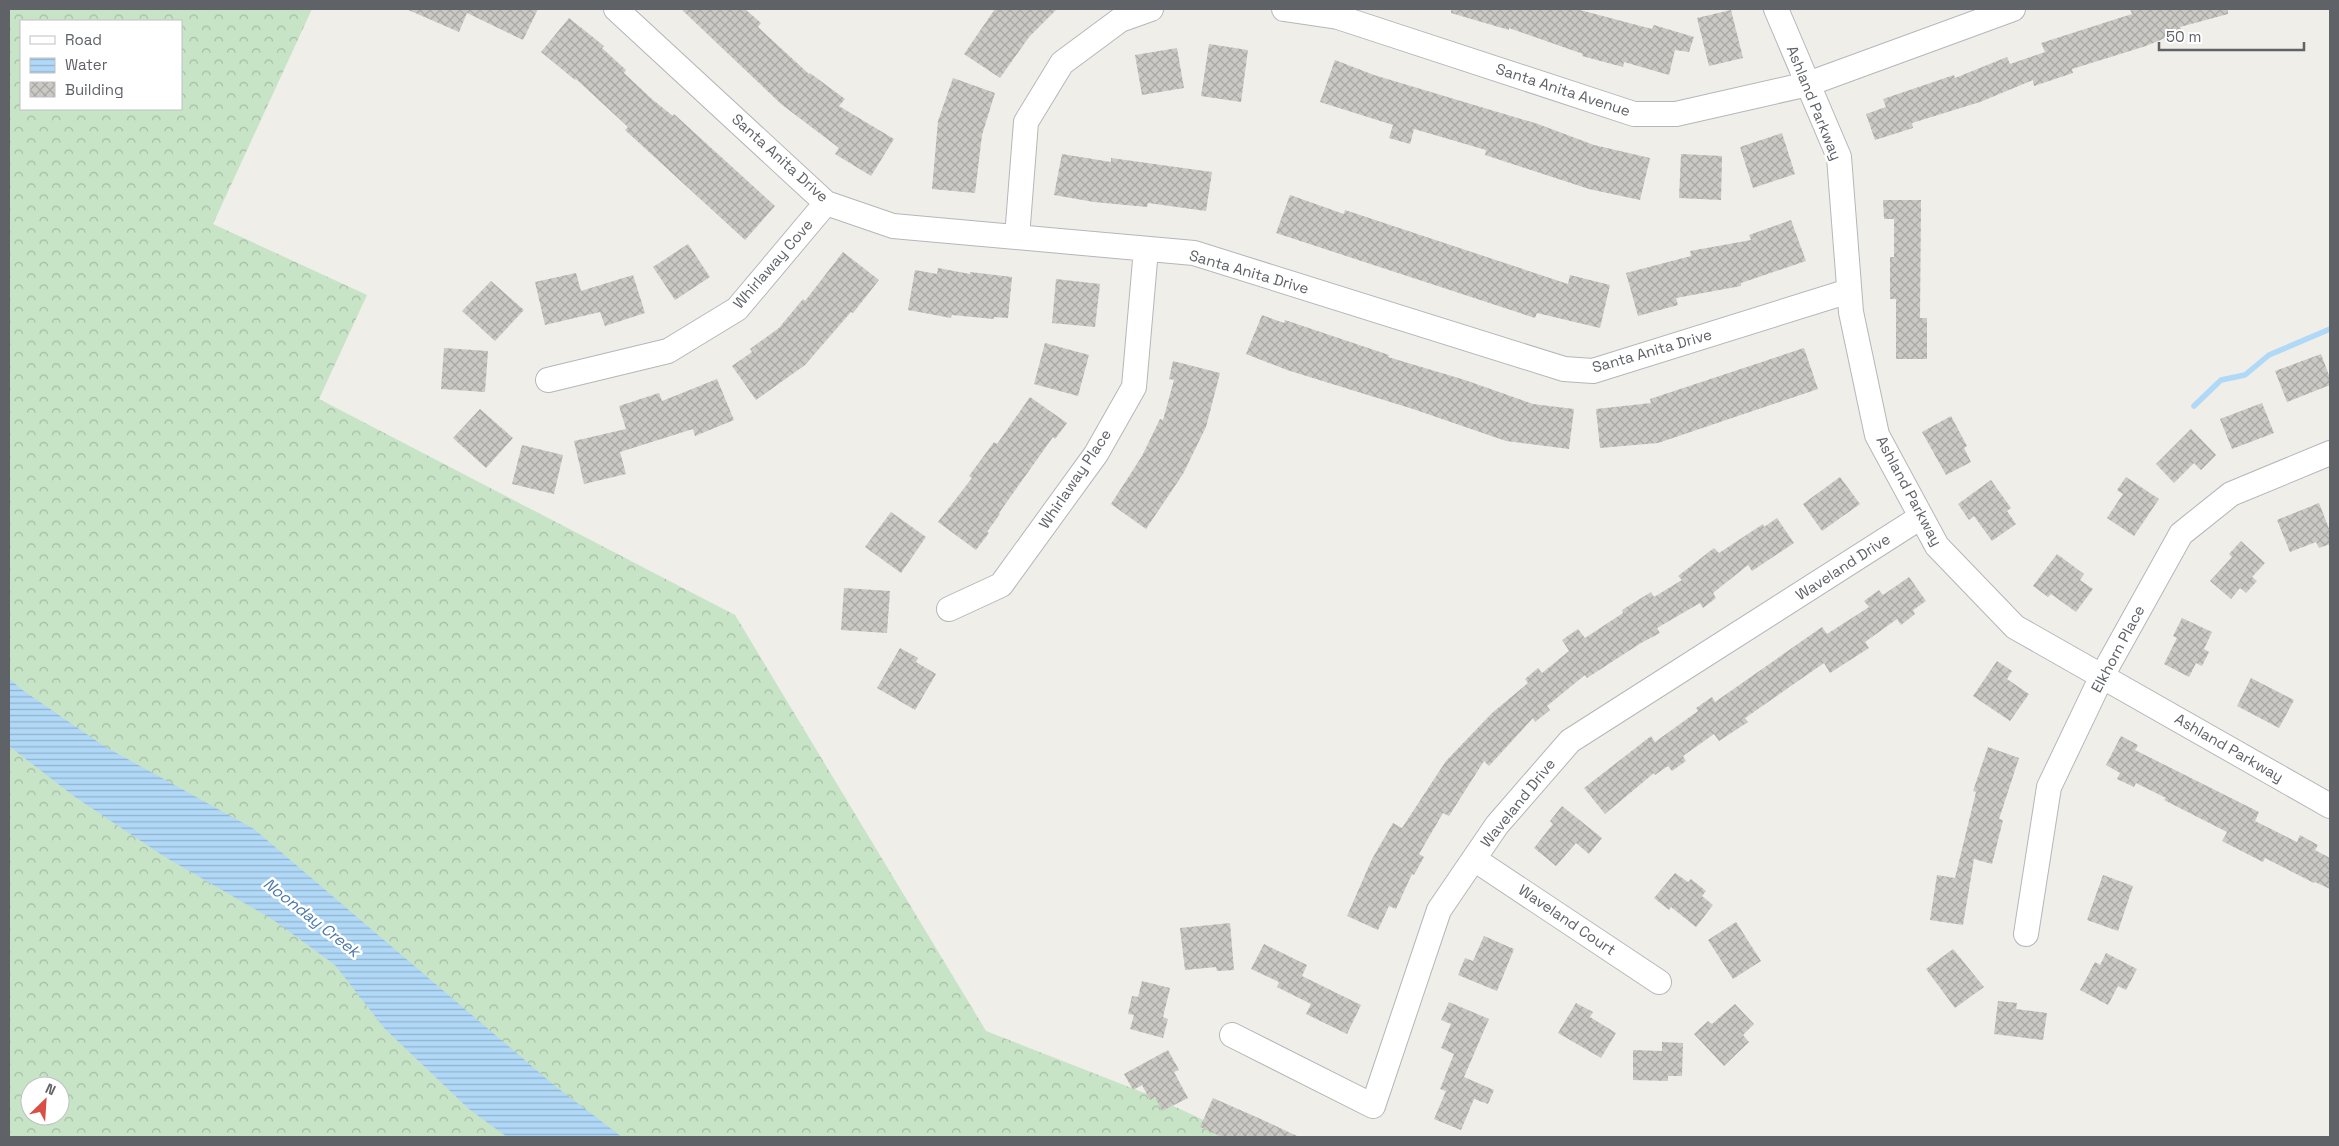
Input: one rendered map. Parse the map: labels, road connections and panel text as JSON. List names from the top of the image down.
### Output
{
  "streets": {
    "street": [
      "Santa Anita Avenue",
      "Ashland Parkway",
      "Santa Anita Drive",
      "Whirlaway Cove",
      "Whirlaway Place",
      "Waveland Drive",
      "Elkhorn Place",
      "Waveland Court"
    ]
  },
  "crossings": [
    ["Santa Anita Avenue", "Ashland Parkway"],
    ["Ashland Parkway", "Santa Anita Drive"],
    ["Ashland Parkway", "Waveland Drive"],
    ["Ashland Parkway", "Elkhorn Place"],
    ["Santa Anita Drive", "Whirlaway Cove"],
    ["Santa Anita Drive", "Whirlaway Place"],
    ["Waveland Drive", "Waveland Court"]
  ],
  "water": ["Noonday Creek"],
  "legend": ["Road", "Water", "Building"],
  "scale_bar": "50 m",
  "north": "top right"
}
